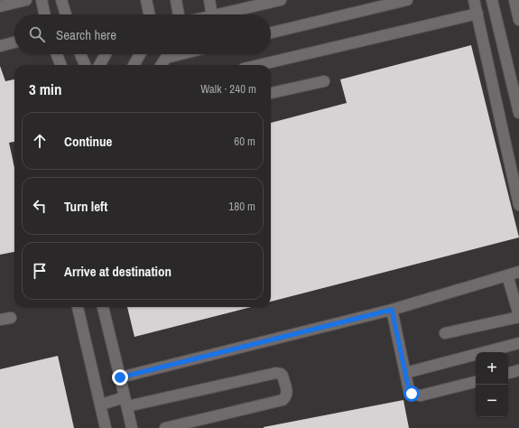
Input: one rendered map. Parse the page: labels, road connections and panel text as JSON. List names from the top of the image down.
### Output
{
  "page": {
    "search": "Search here",
    "heading": ["3 min", "Walk · 240 m"],
    "list": [
      ["Continue", "60 m"],
      ["Turn left", "180 m"],
      "Arrive at destination"
    ],
    "map_buttons": ["+", "−"]
  }
}
